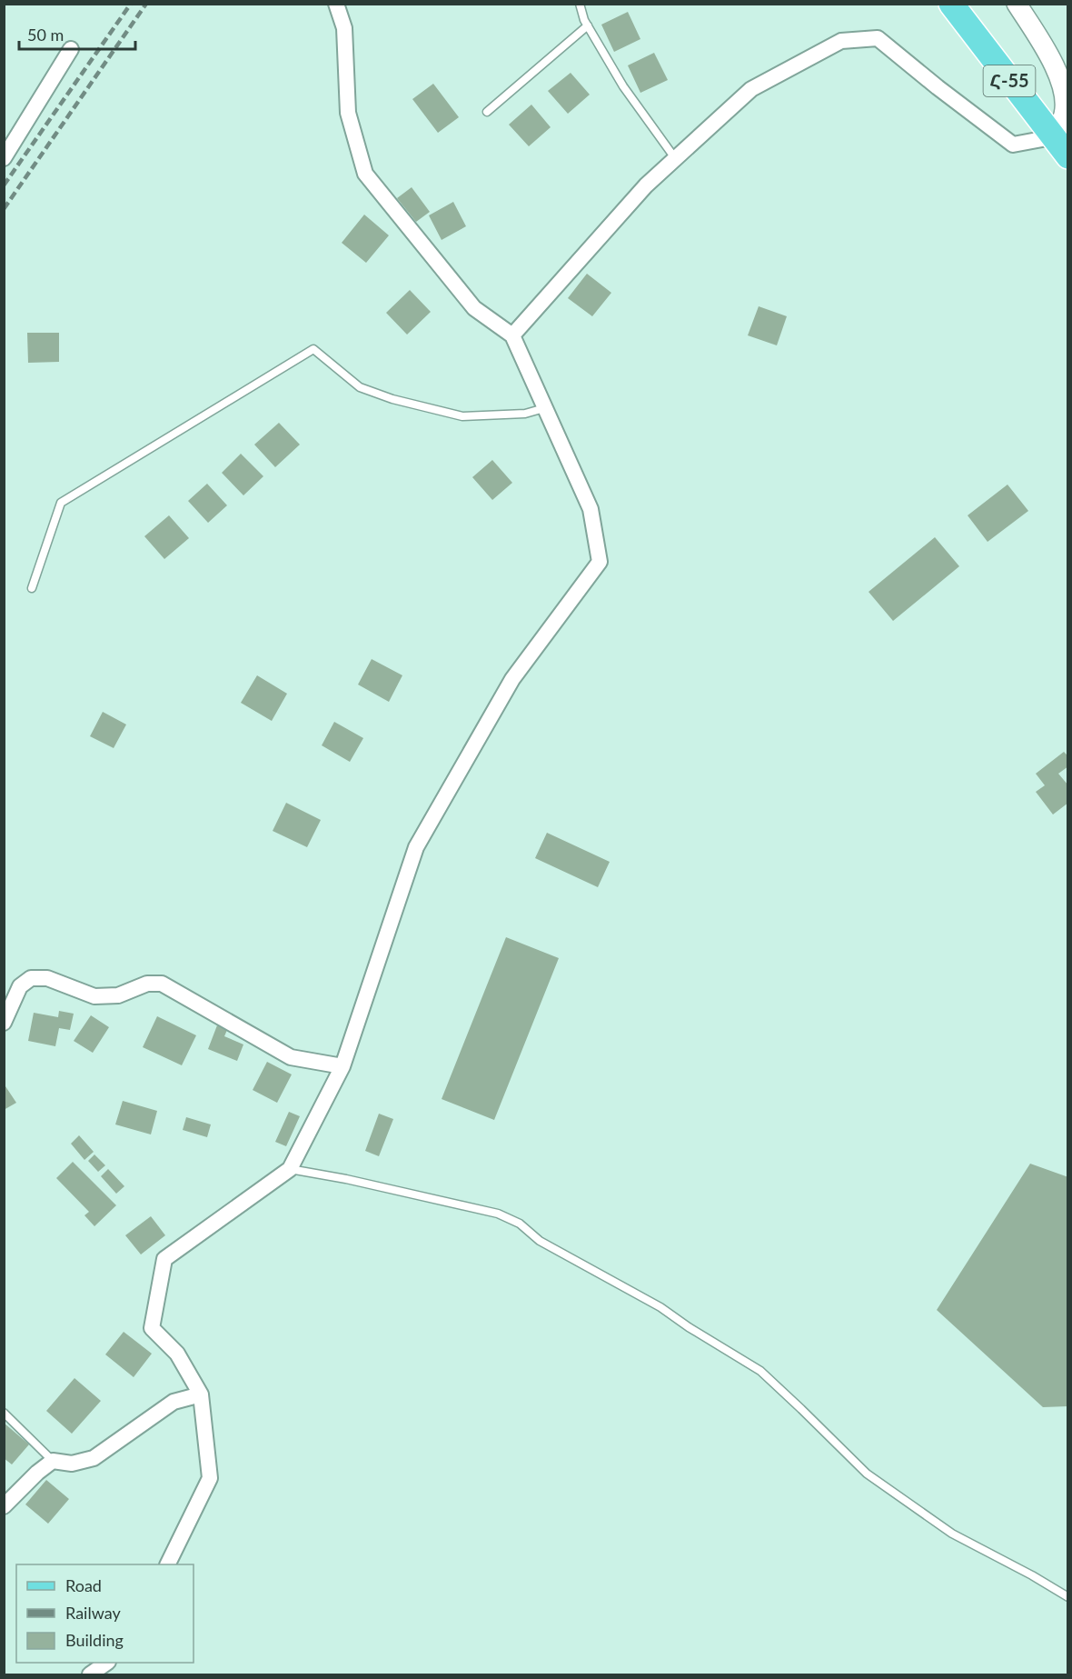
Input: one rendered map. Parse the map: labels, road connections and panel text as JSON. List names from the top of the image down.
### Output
{
  "streets": {
    "main road": ["Հ-55"]
  },
  "legend": ["Road", "Railway", "Building"],
  "scale_bar": "50 m"
}
